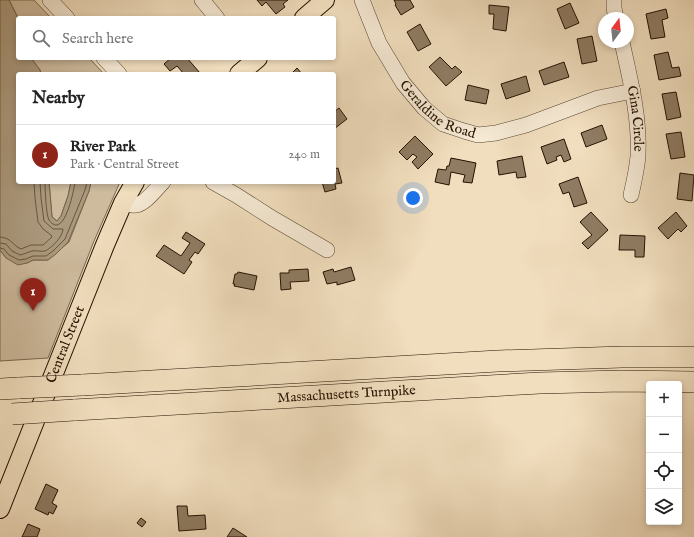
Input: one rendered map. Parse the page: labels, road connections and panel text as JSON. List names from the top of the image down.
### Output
{
  "streets": {
    "highway": ["Massachusetts Turnpike"],
    "main road": ["Central Street"],
    "street": ["Geraldine Road", "Gina Circle"]
  },
  "crossings": [
    ["Geraldine Road", "Gina Circle"]
  ],
  "north": "top",
  "page": {
    "search": "Search here",
    "heading": "Nearby",
    "list": [
      {
        "mark": "1",
        "name": "River Park",
        "note": "Park · Central Street",
        "value": "240 m"
      }
    ],
    "pins": "1",
    "map_buttons": ["+", "−"]
  }
}
